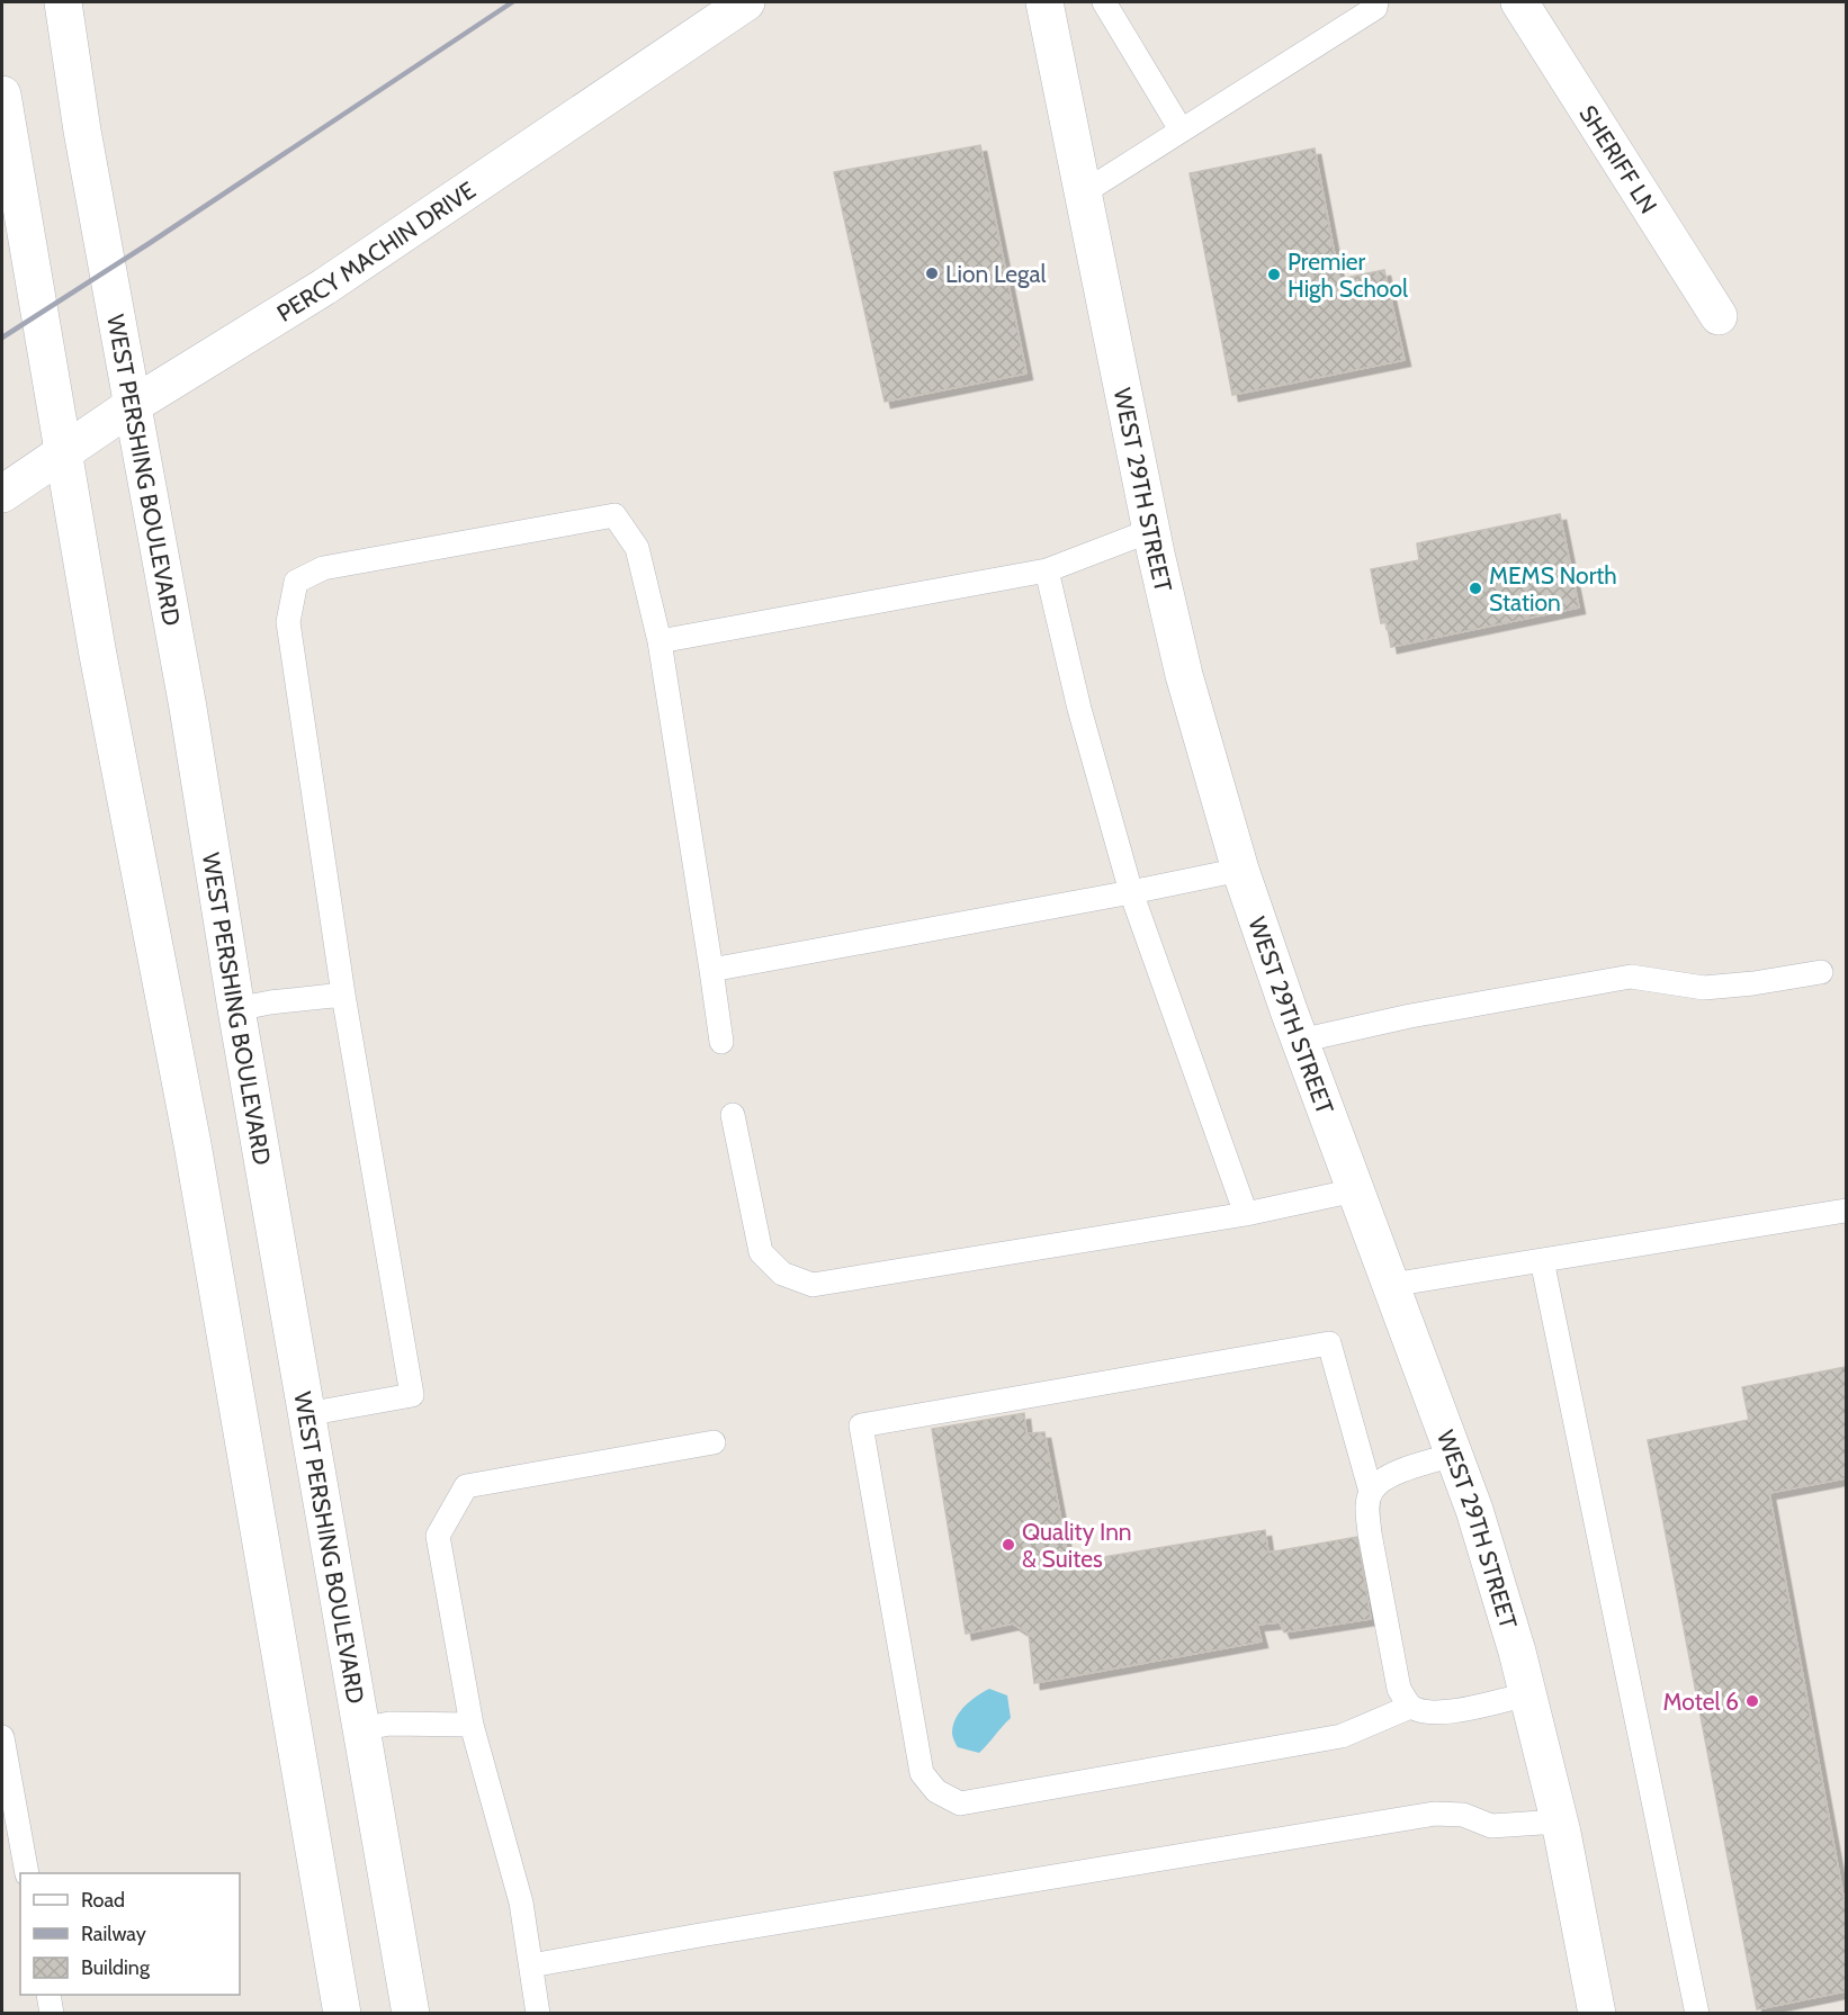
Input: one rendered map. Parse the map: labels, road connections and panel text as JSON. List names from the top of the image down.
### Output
{
  "streets": {
    "main road": [
      "SHERIFF LN",
      "PERCY MACHIN DRIVE",
      "WEST PERSHING BOULEVARD",
      "WEST 29TH STREET"
    ]
  },
  "crossings": [
    ["PERCY MACHIN DRIVE", "WEST PERSHING BOULEVARD"]
  ],
  "places": [
    "Lion Legal",
    "Premier High School",
    "MEMS North Station",
    "Quality Inn & Suites",
    "Motel 6"
  ],
  "legend": ["Road", "Railway", "Building"]
}
